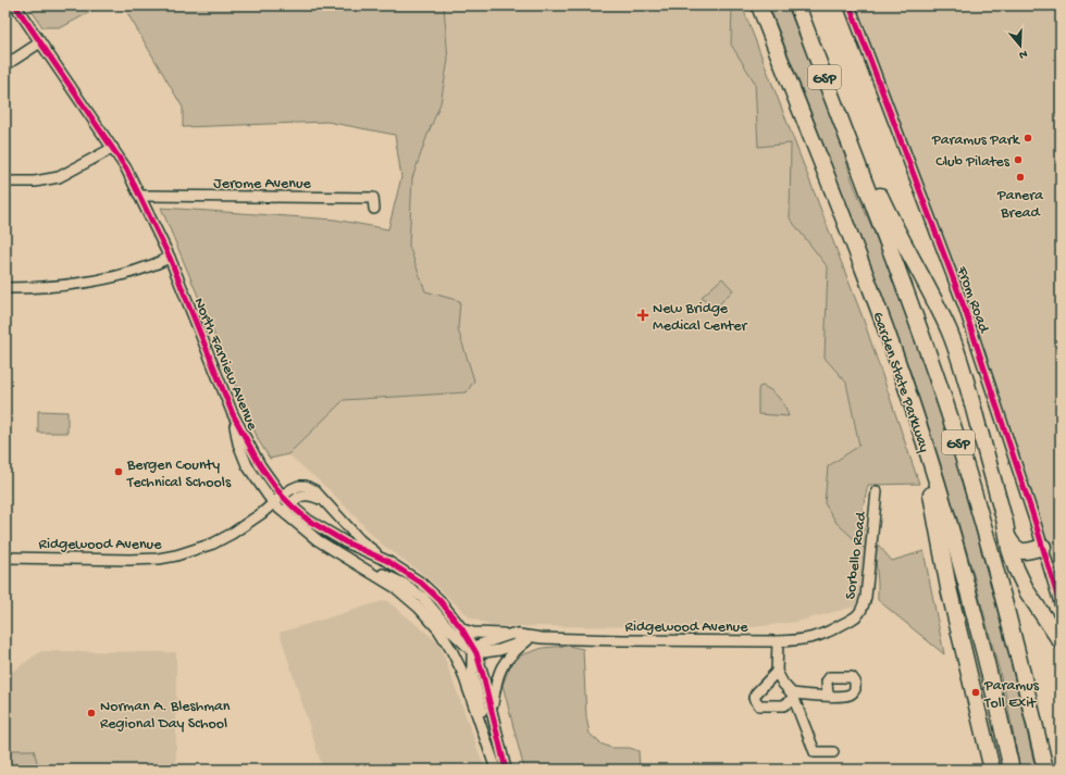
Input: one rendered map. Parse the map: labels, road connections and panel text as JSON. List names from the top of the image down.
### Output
{
  "streets": {
    "highway": ["GSP", "Garden State Parkway"],
    "street": [
      "Jerome Avenue",
      "From Road",
      "North Farview Avenue",
      "Ridgewood Avenue",
      "Sorbello Road"
    ]
  },
  "crossings": [
    ["Jerome Avenue", "North Farview Avenue"],
    ["North Farview Avenue", "Ridgewood Avenue"],
    ["Ridgewood Avenue", "Sorbello Road"]
  ],
  "places": {
    "other": [
      "Paramus Park",
      "Club Pilates",
      "Panera Bread",
      "Bergen County Technical Schools",
      "Paramus Toll Exit",
      "Norman A. Bleshman Regional Day School"
    ],
    "health": ["New Bridge Medical Center"]
  },
  "north": "bottom"
}
